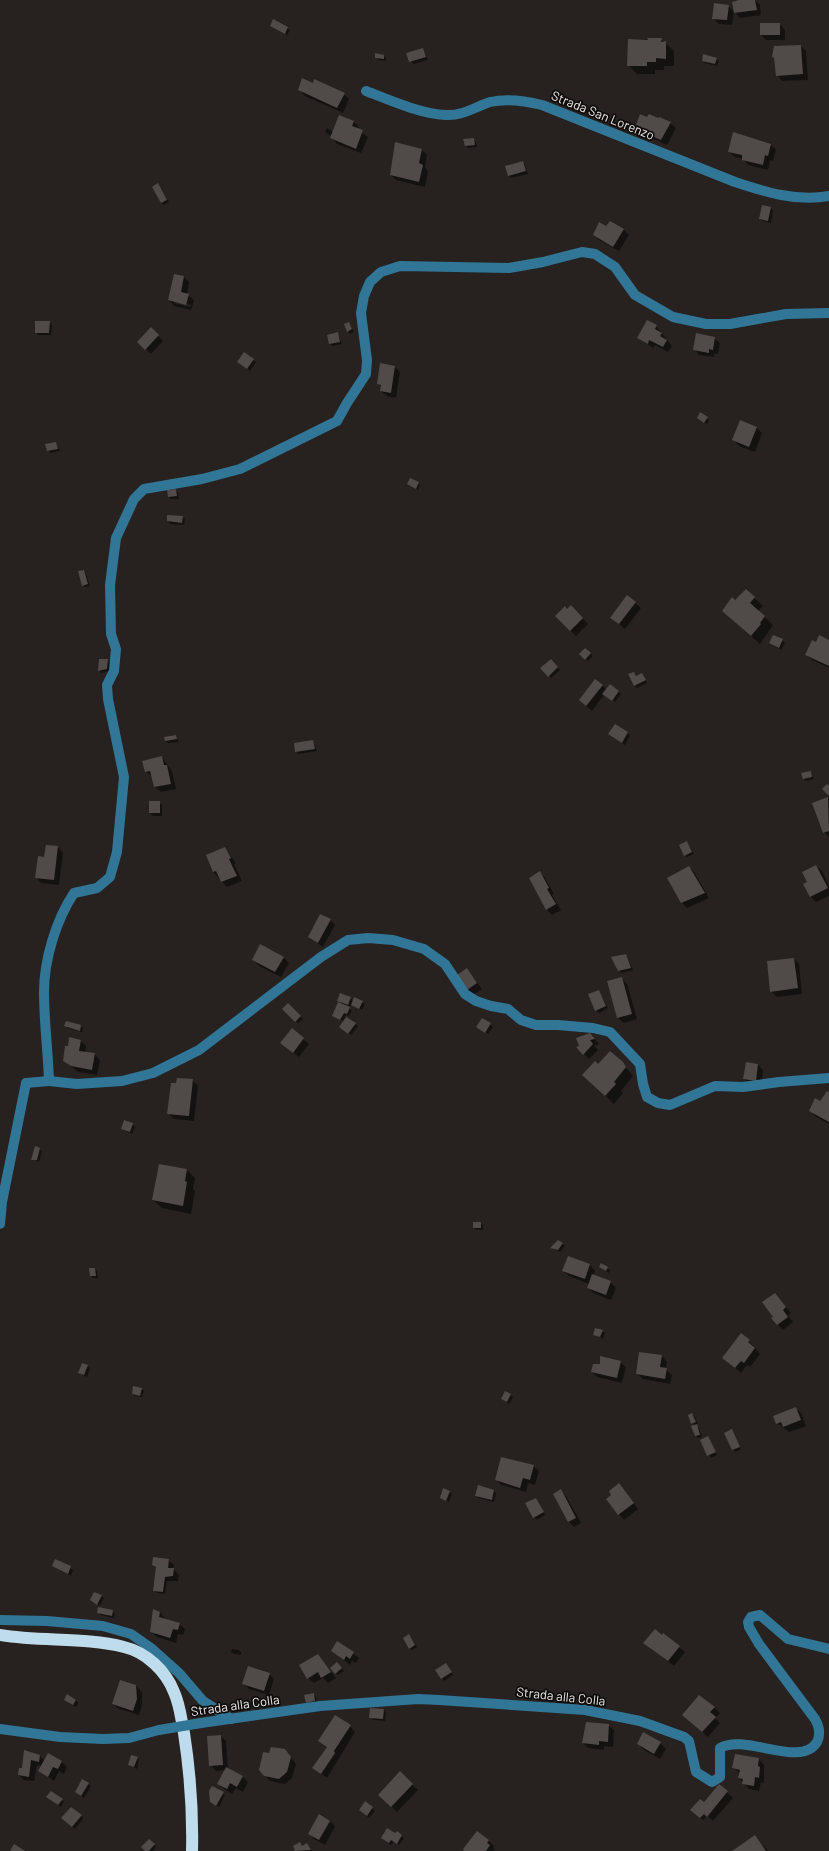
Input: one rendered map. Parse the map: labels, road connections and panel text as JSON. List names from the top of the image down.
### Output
{
  "streets": {
    "street": ["Strada San Lorenzo", "Strada alla Colla"]
  }
}
